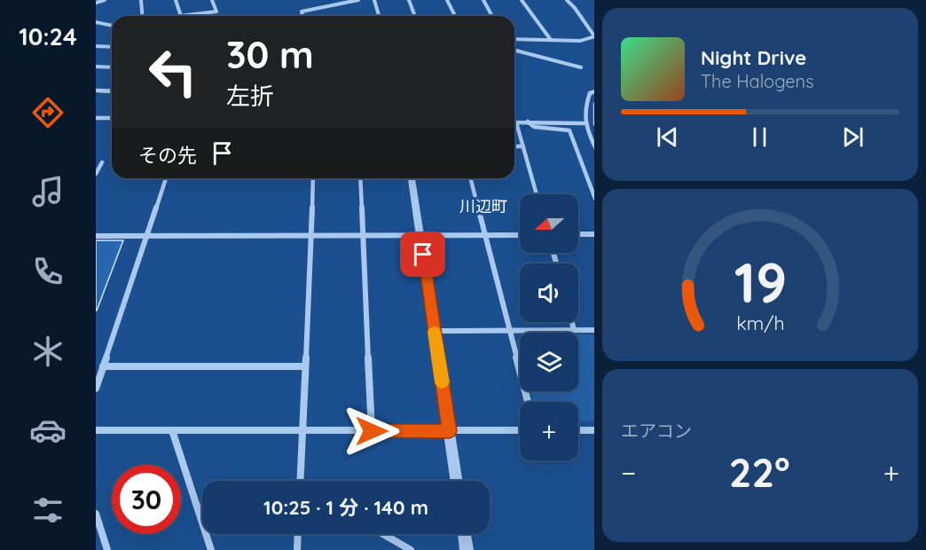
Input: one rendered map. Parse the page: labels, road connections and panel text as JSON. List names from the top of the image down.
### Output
{
  "districts": ["川辺町"],
  "north": "left",
  "page": {
    "tabs": "10:24",
    "turn": ["30 m", "左折"],
    "song": ["Night Drive", "The Halogens"],
    "then": "その先",
    "map_buttons": "+",
    "tile": "エアコン",
    "heat": ["−", "22°", "+"],
    "limit": "30",
    "trip": "10:25 · 1 分 · 140 m",
    "gauge": ["19", "km/h"]
  }
}
